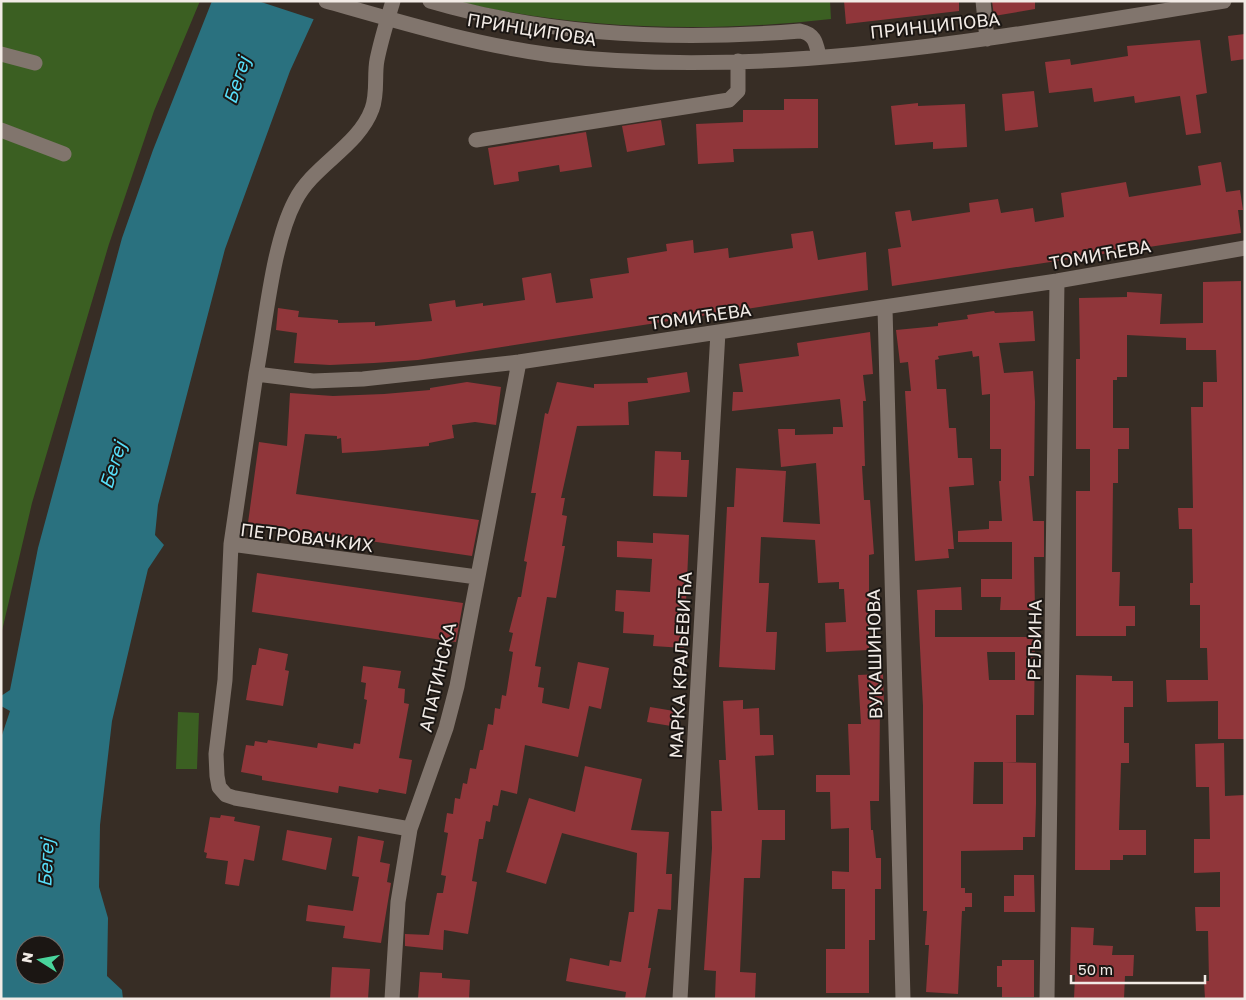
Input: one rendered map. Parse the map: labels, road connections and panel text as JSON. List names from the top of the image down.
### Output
{
  "streets": {
    "street": [
      "ПРИНЦИПОВА",
      "ТОМИЋЕВА",
      "ПЕТРОВАЧКИХ",
      "РЕЉИНА",
      "ВУКАШИНОВА",
      "МАРКА КРАЉЕВИЋА",
      "АПАТИНСКА"
    ]
  },
  "crossings": [
    ["ТОМИЋЕВА", "РЕЉИНА"],
    ["ТОМИЋЕВА", "ВУКАШИНОВА"],
    ["ТОМИЋЕВА", "МАРКА КРАЉЕВИЋА"],
    ["ТОМИЋЕВА", "АПАТИНСКА"],
    ["ПЕТРОВАЧКИХ", "АПАТИНСКА"]
  ],
  "water": ["Бегеј"],
  "scale_bar": "50 m",
  "north": "left"
}
